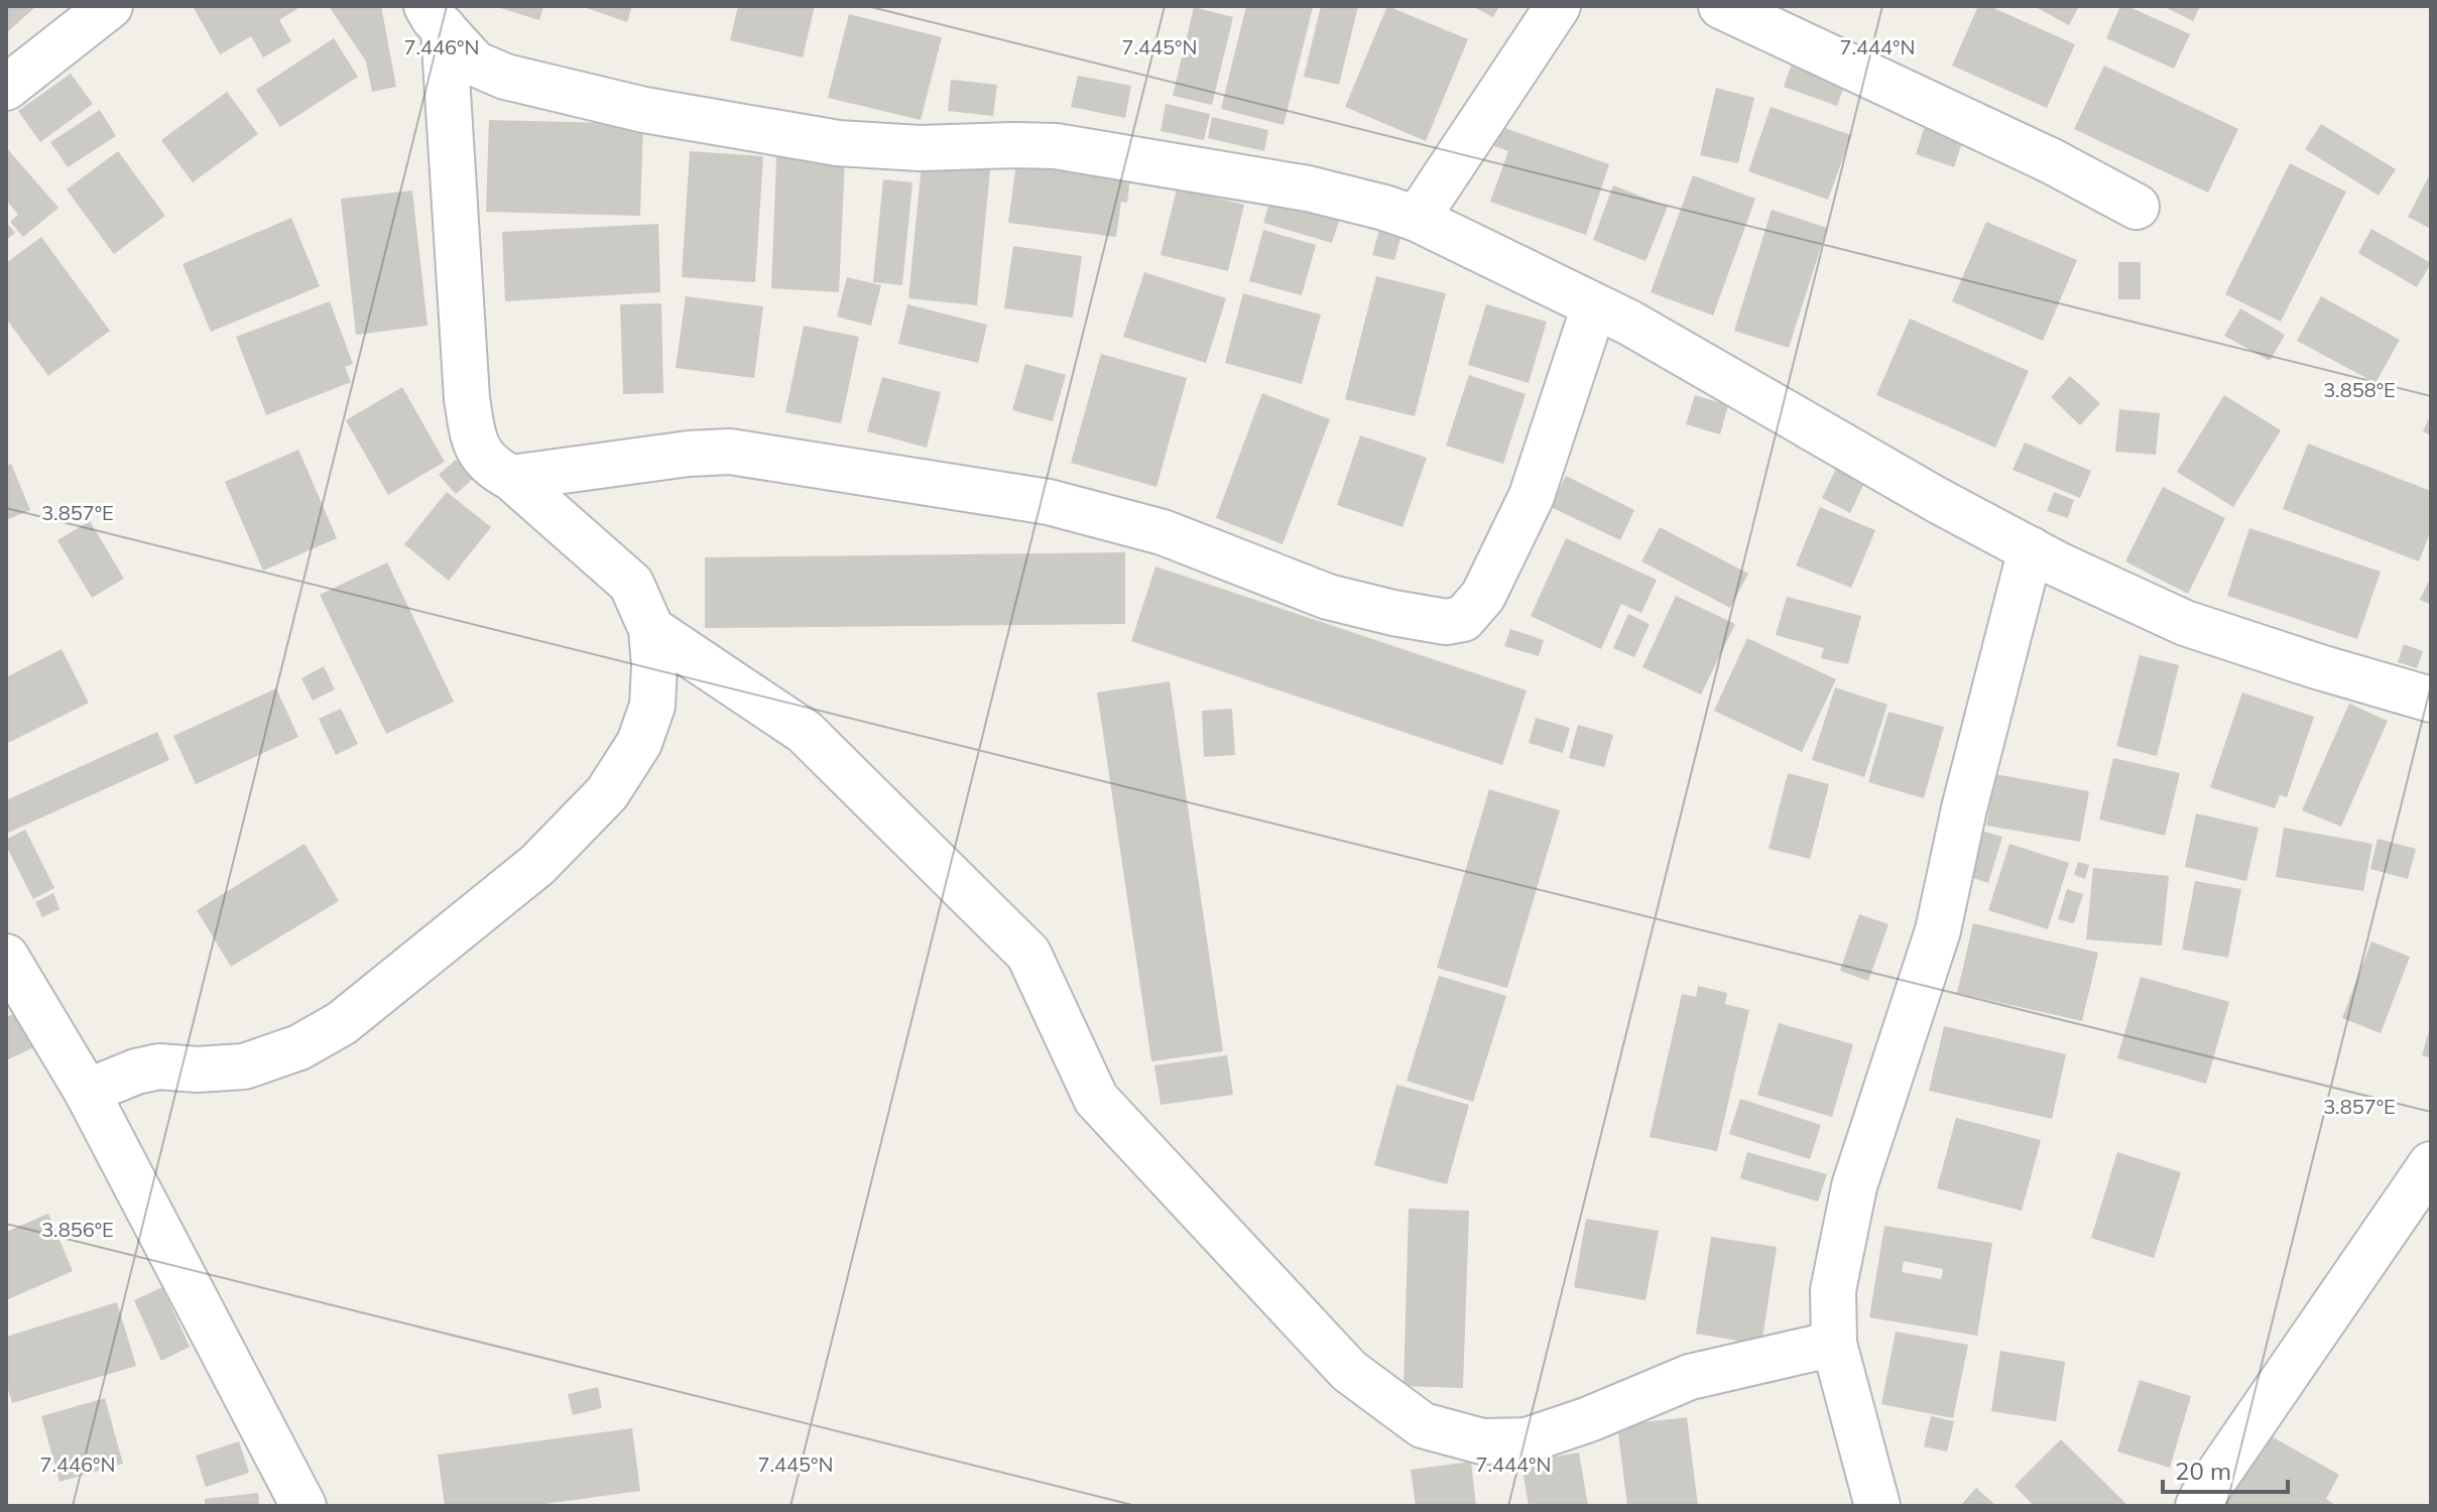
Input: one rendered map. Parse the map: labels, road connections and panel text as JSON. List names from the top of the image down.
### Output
{
  "scale_bar": "20 m",
  "coordinates": [
    "7.446°N",
    "7.445°N",
    "7.444°N",
    "3.858°E",
    "3.857°E",
    "3.856°E"
  ]
}
